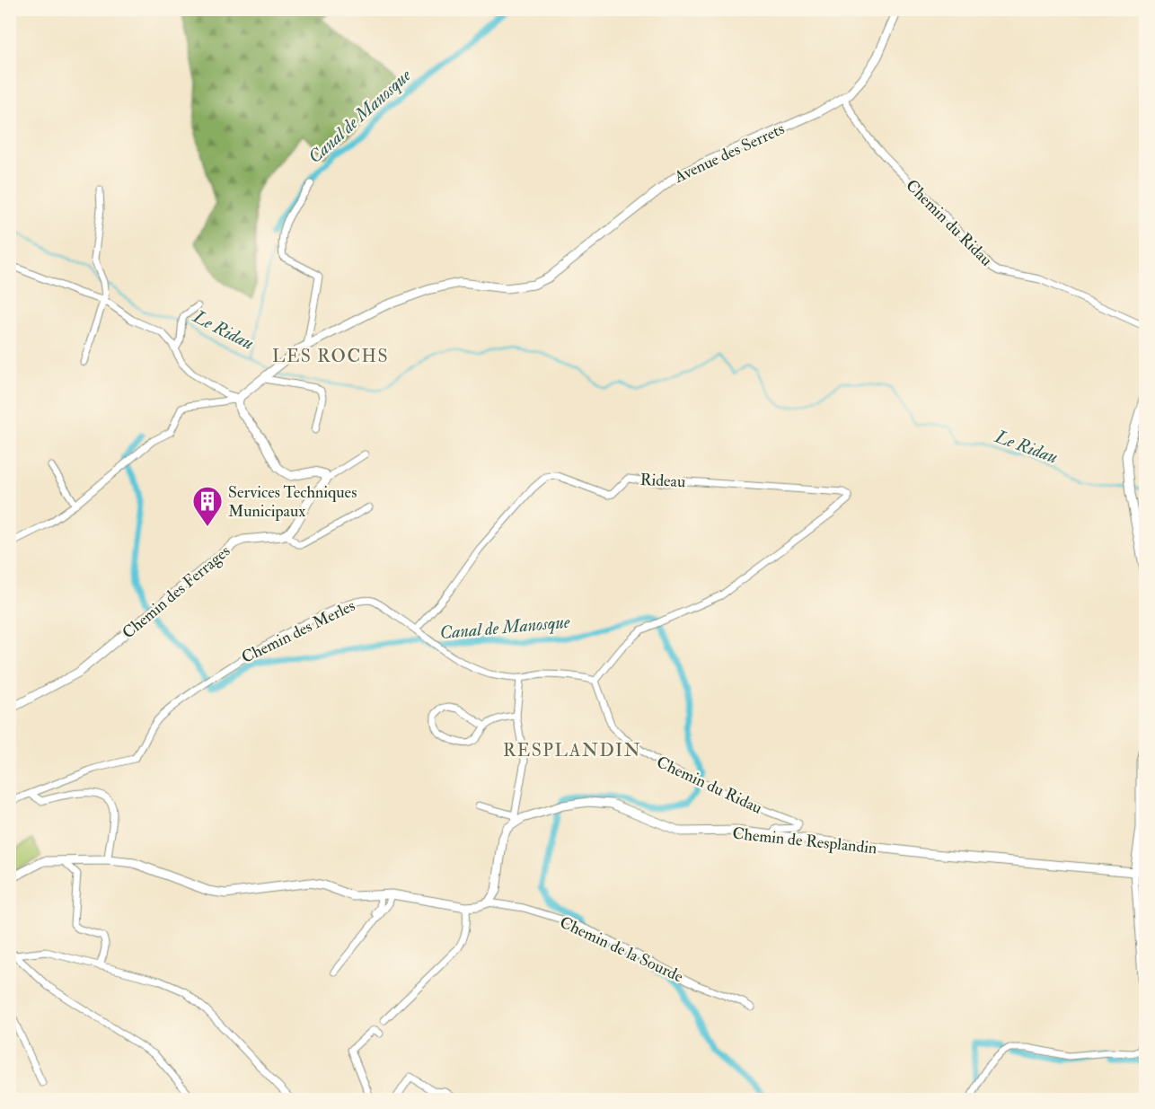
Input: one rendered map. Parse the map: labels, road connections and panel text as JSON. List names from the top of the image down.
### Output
{
  "streets": {
    "street": [
      "Avenue des Serrets",
      "Chemin du Ridau",
      "Rideau",
      "Chemin des Ferrages",
      "Chemin des Merles",
      "Chemin de Resplandin",
      "Chemin de la Sourde"
    ]
  },
  "crossings": [
    ["Avenue des Serrets", "Chemin du Ridau"],
    ["Chemin du Ridau", "Rideau"],
    ["Chemin du Ridau", "Chemin des Merles"],
    ["Chemin du Ridau", "Chemin de Resplandin"],
    ["Rideau", "Chemin des Merles"]
  ],
  "districts": ["LES ROCHS", "RESPLANDIN"],
  "water": ["Canal de Manosque", "Le Ridau"],
  "places": {
    "building": ["Services Techniques Municipaux"]
  }
}
